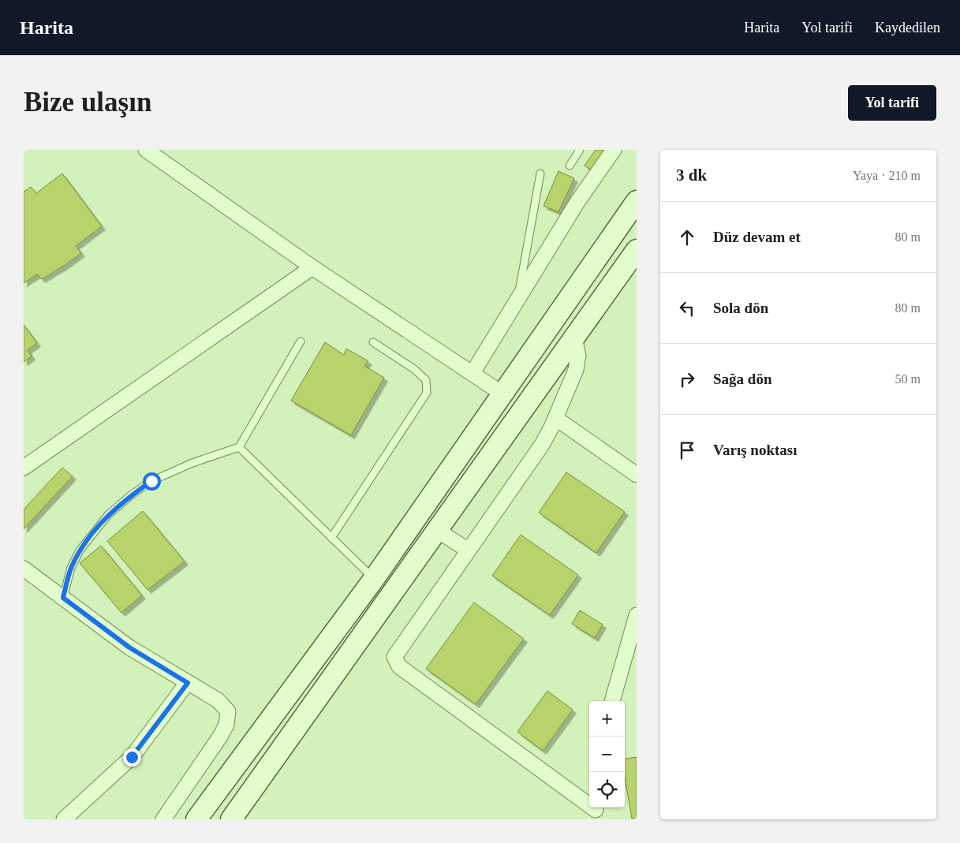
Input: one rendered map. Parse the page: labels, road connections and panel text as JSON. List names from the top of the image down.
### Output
{
  "page": {
    "header": "Harita",
    "nav": ["Harita", "Yol tarifi", "Kaydedilen"],
    "buttons": "Yol tarifi",
    "title": "Bize ulaşın",
    "heading": ["3 dk", "Yaya · 210 m"],
    "list": [
      ["Düz devam et", "80 m"],
      ["Sola dön", "80 m"],
      ["Sağa dön", "50 m"],
      "Varış noktası"
    ],
    "map_buttons": ["+", "−"]
  }
}
